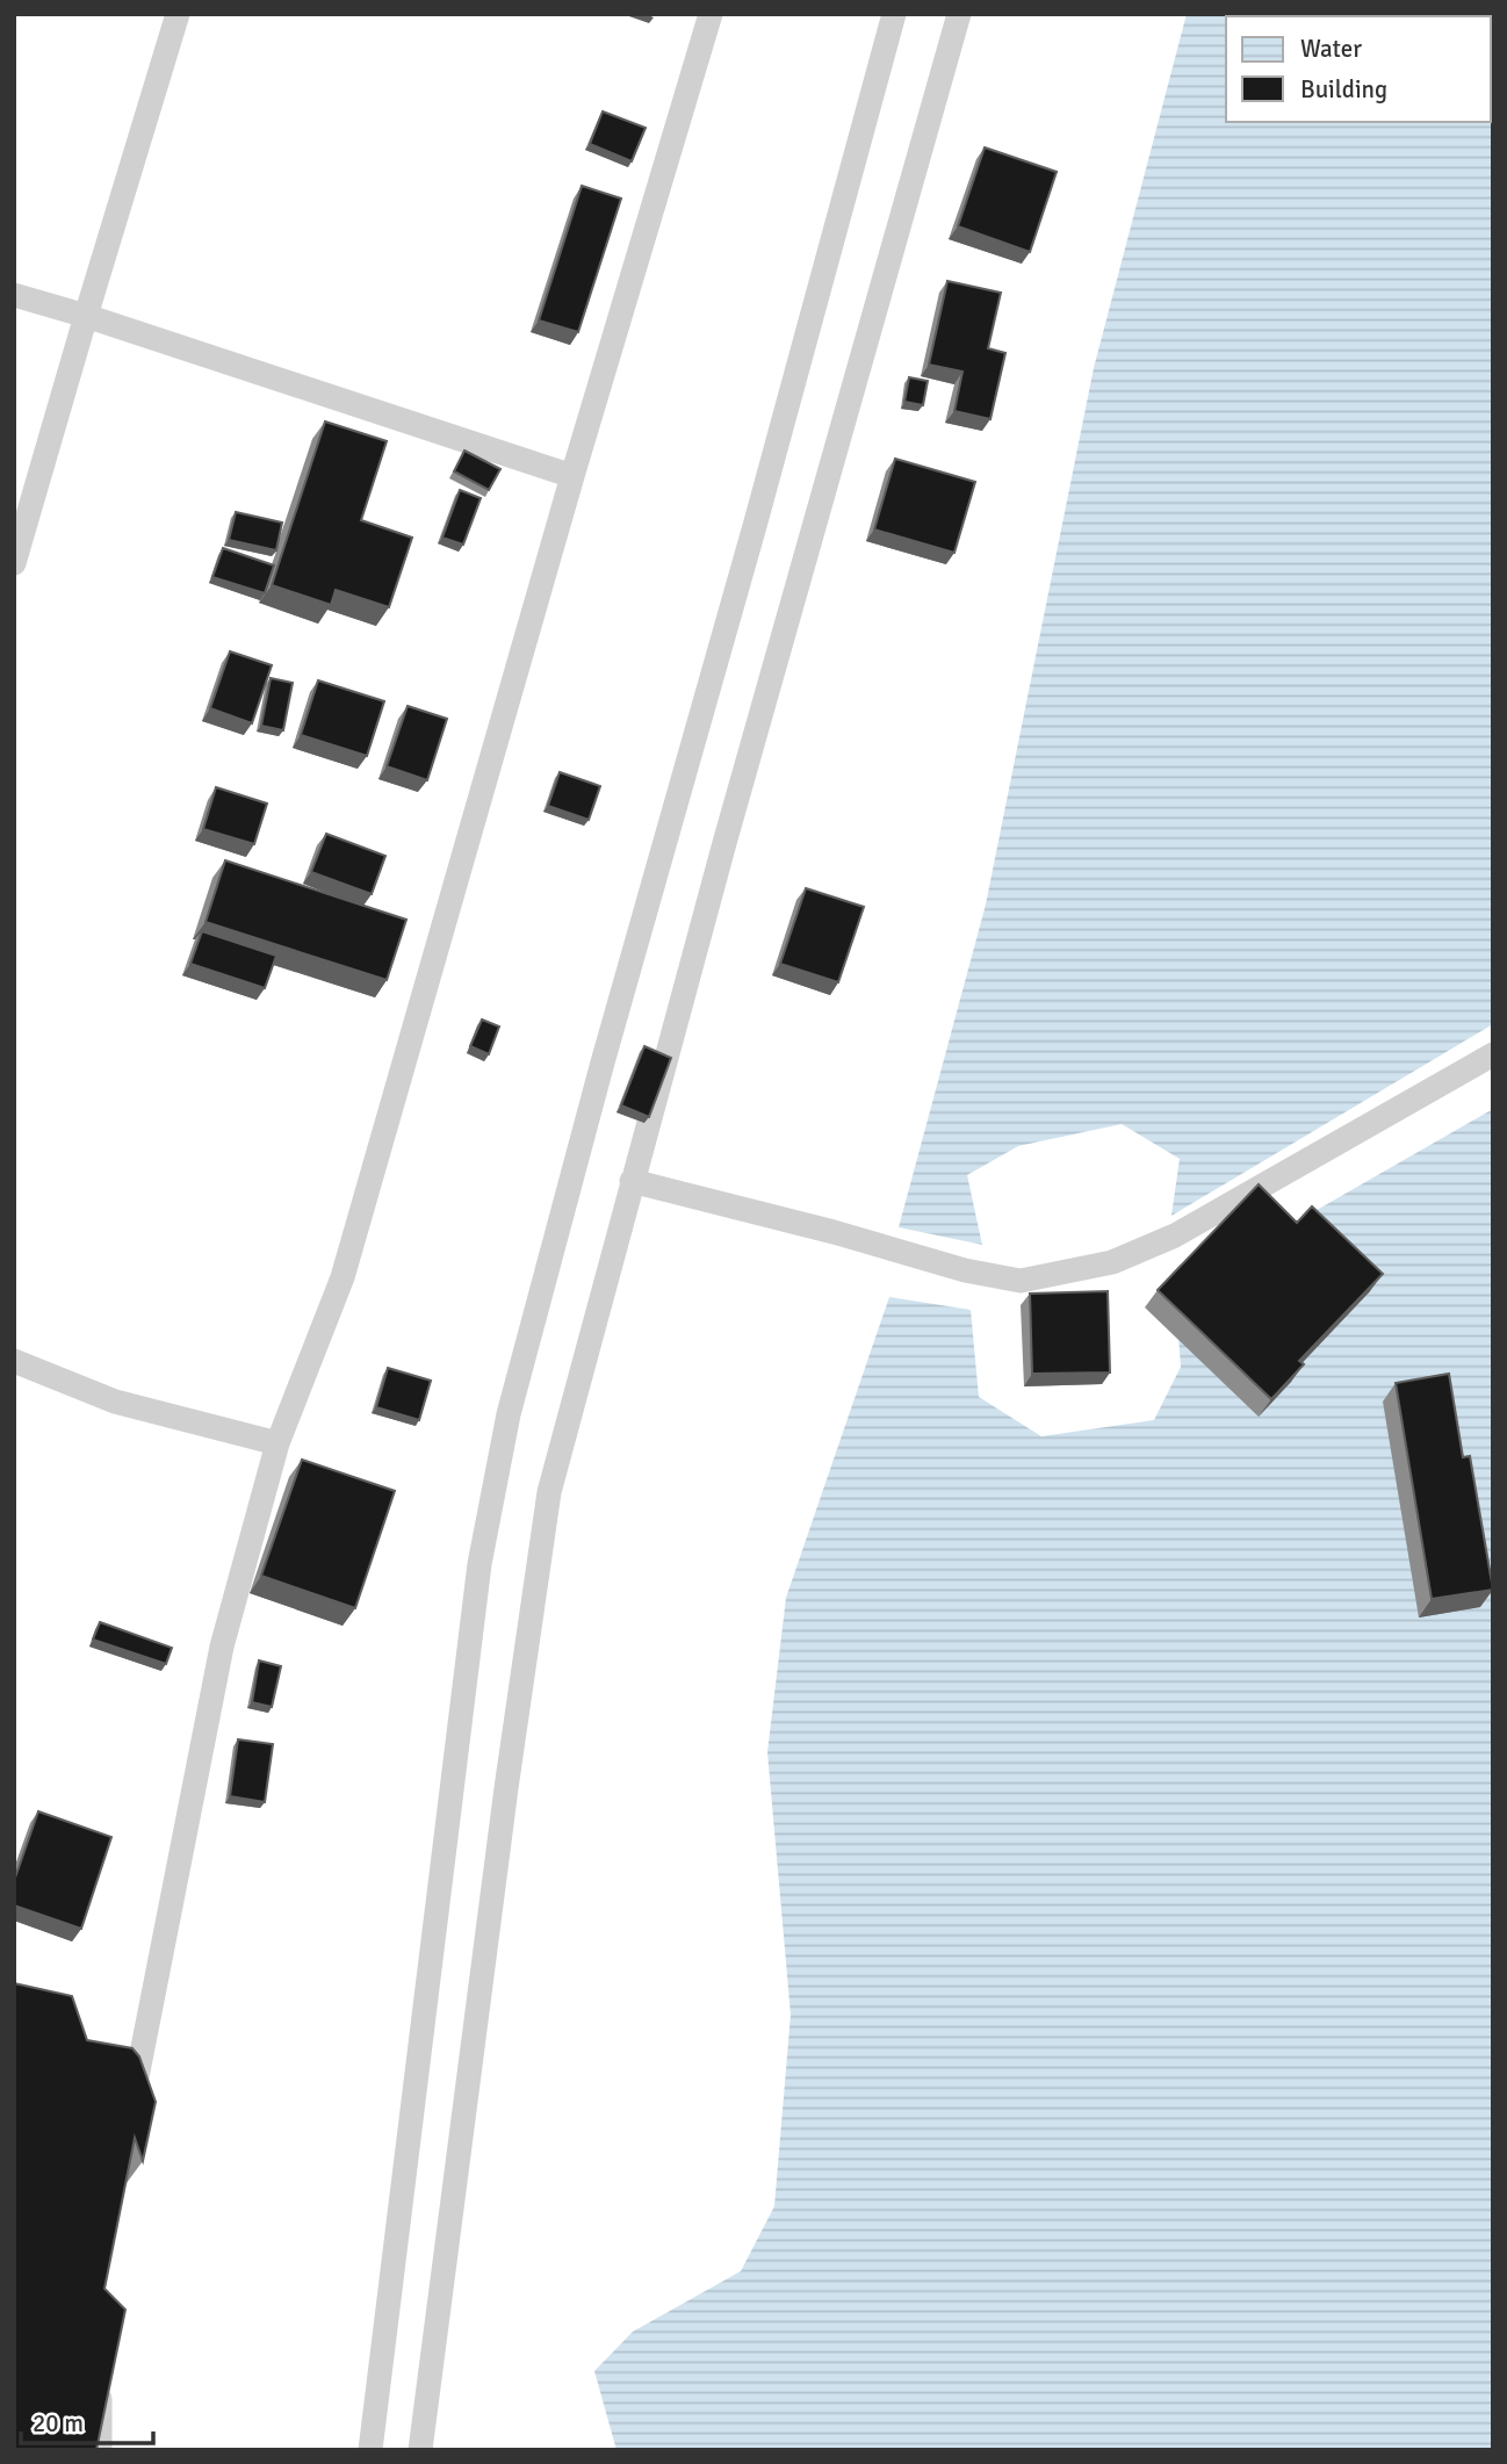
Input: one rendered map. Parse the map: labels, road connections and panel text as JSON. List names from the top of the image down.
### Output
{
  "legend": ["Water", "Building"],
  "scale_bar": "20 m"
}
